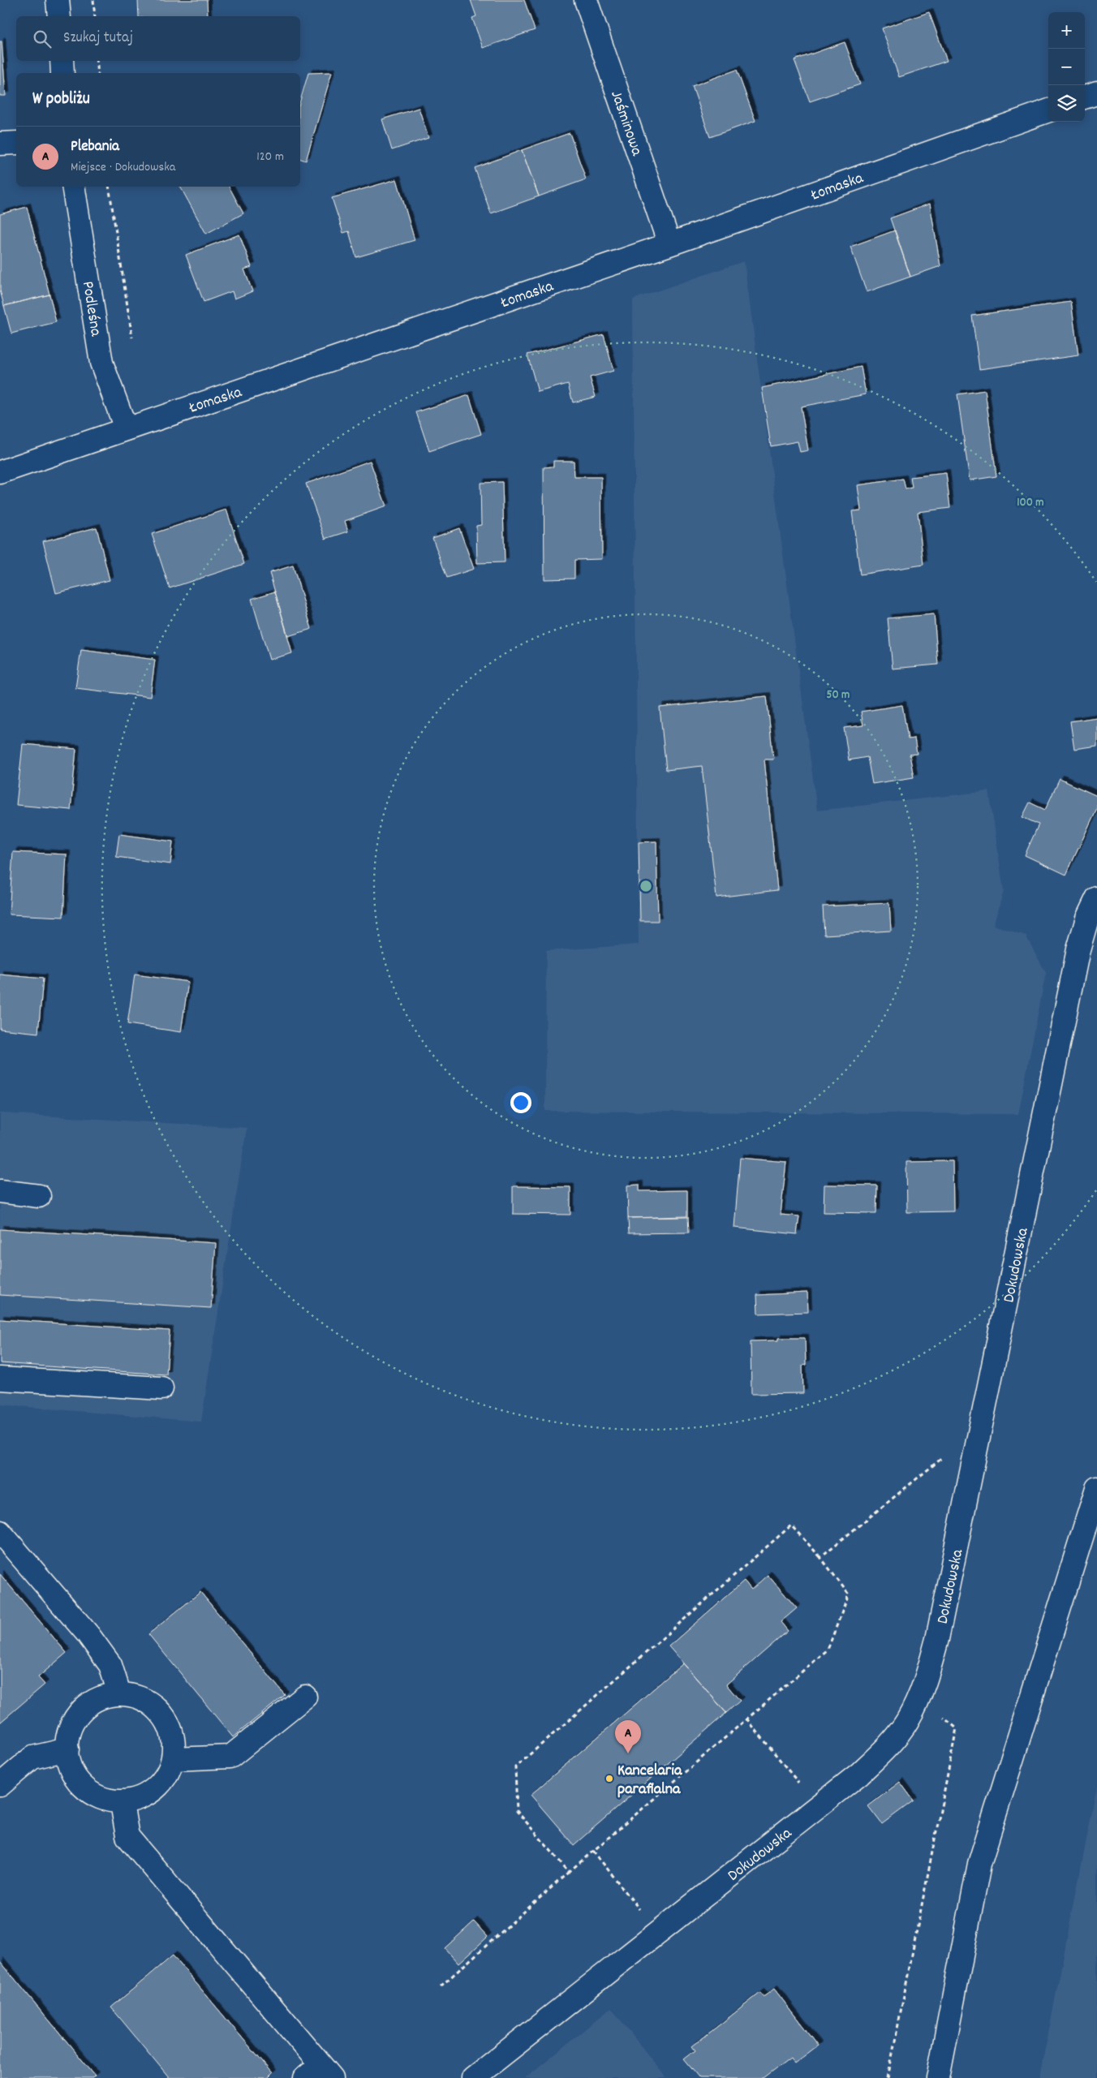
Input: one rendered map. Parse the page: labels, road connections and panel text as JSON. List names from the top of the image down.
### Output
{
  "streets": {
    "street": [
      "Jaśminowa",
      "Łomaska",
      "Podleśna",
      "Dokudowska"
    ]
  },
  "crossings": [
    ["Jaśminowa", "Łomaska"],
    ["Łomaska", "Podleśna"]
  ],
  "places": ["Kancelaria parafialna"],
  "page": {
    "map_buttons": ["+", "−"],
    "search": "Szukaj tutaj",
    "heading": "W pobliżu",
    "list": [
      {
        "mark": "A",
        "name": "Plebania",
        "note": "Miejsce · Dokudowska",
        "value": "120 m"
      }
    ],
    "pins": "A"
  },
  "rings": ["100 m", "50 m"]
}
